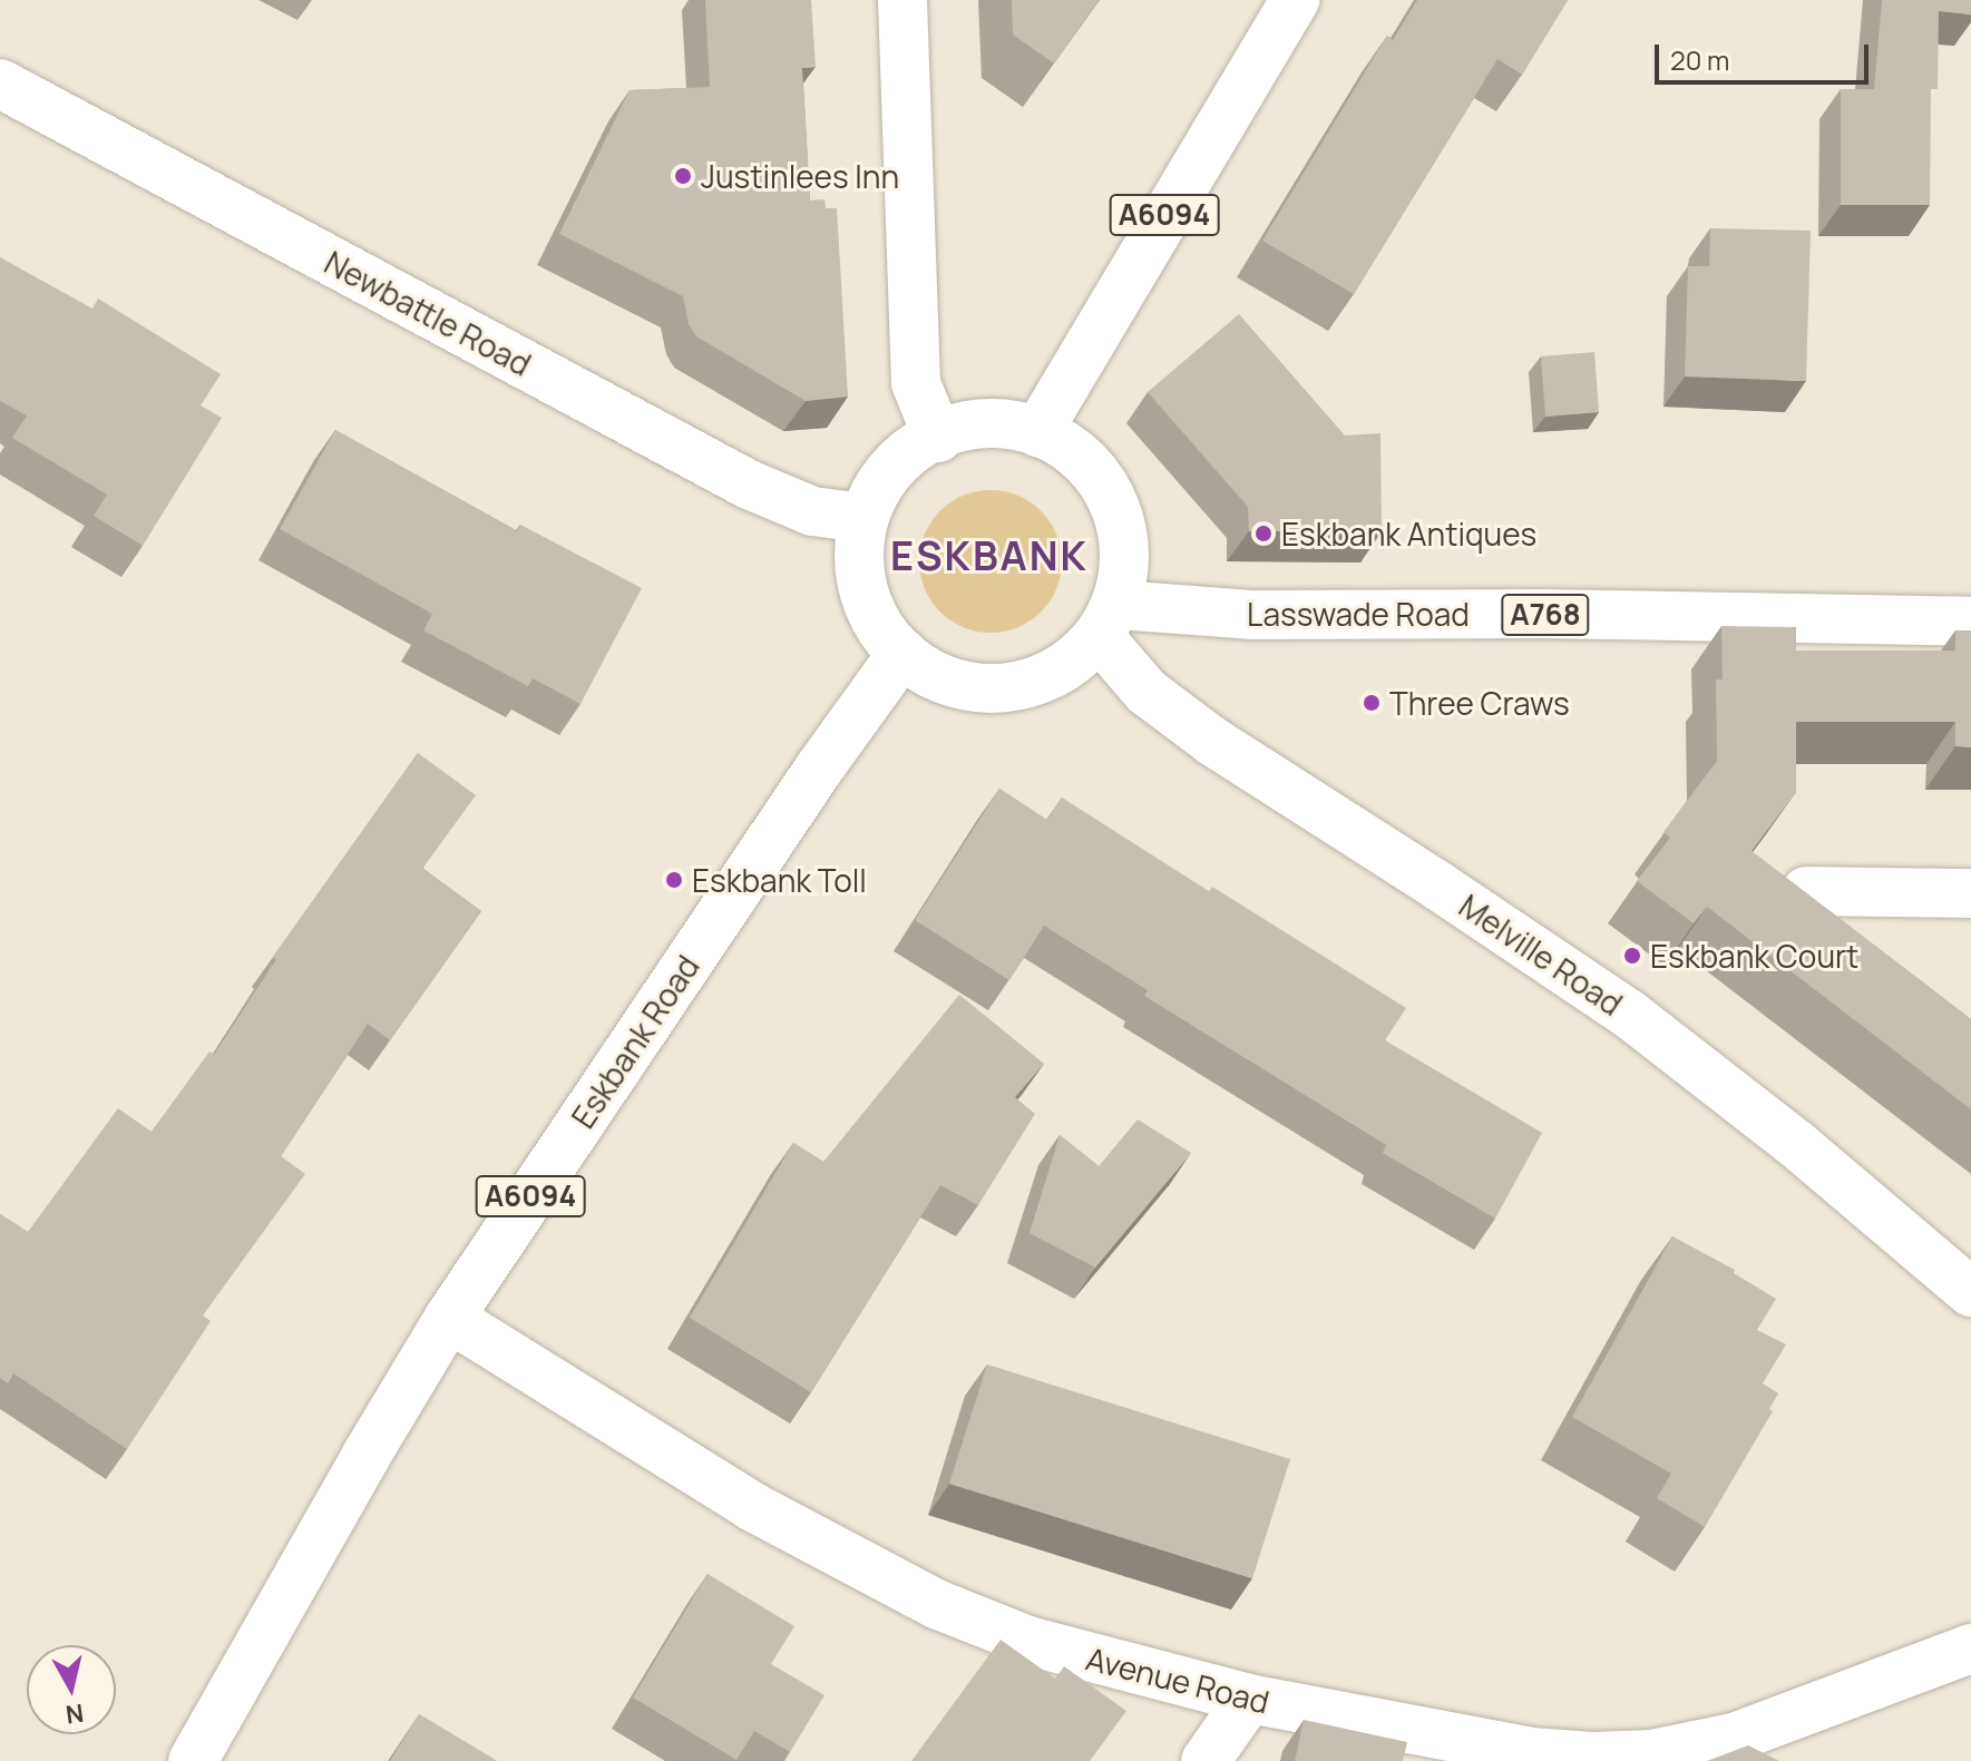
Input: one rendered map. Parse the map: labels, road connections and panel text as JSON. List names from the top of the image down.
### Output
{
  "streets": {
    "main road": [
      "A6094",
      "Newbattle Road",
      "Lasswade Road",
      "A768",
      "Melville Road",
      "Eskbank Road",
      "Avenue Road"
    ]
  },
  "crossings": [
    ["A6094", "Newbattle Road"],
    ["A6094", "Lasswade Road"],
    ["A6094", "Melville Road"],
    ["A6094", "Eskbank Road"],
    ["Newbattle Road", "Lasswade Road"],
    ["Newbattle Road", "Melville Road"],
    ["Newbattle Road", "Eskbank Road"],
    ["Lasswade Road", "Melville Road"],
    ["Lasswade Road", "Eskbank Road"],
    ["Melville Road", "Eskbank Road"],
    ["Eskbank Road", "Avenue Road"]
  ],
  "districts": ["ESKBANK"],
  "places": [
    "Justinlees Inn",
    "Eskbank Antiques",
    "Three Craws",
    "Eskbank Toll",
    "Eskbank Court"
  ],
  "scale_bar": "20 m",
  "north": "bottom"
}
